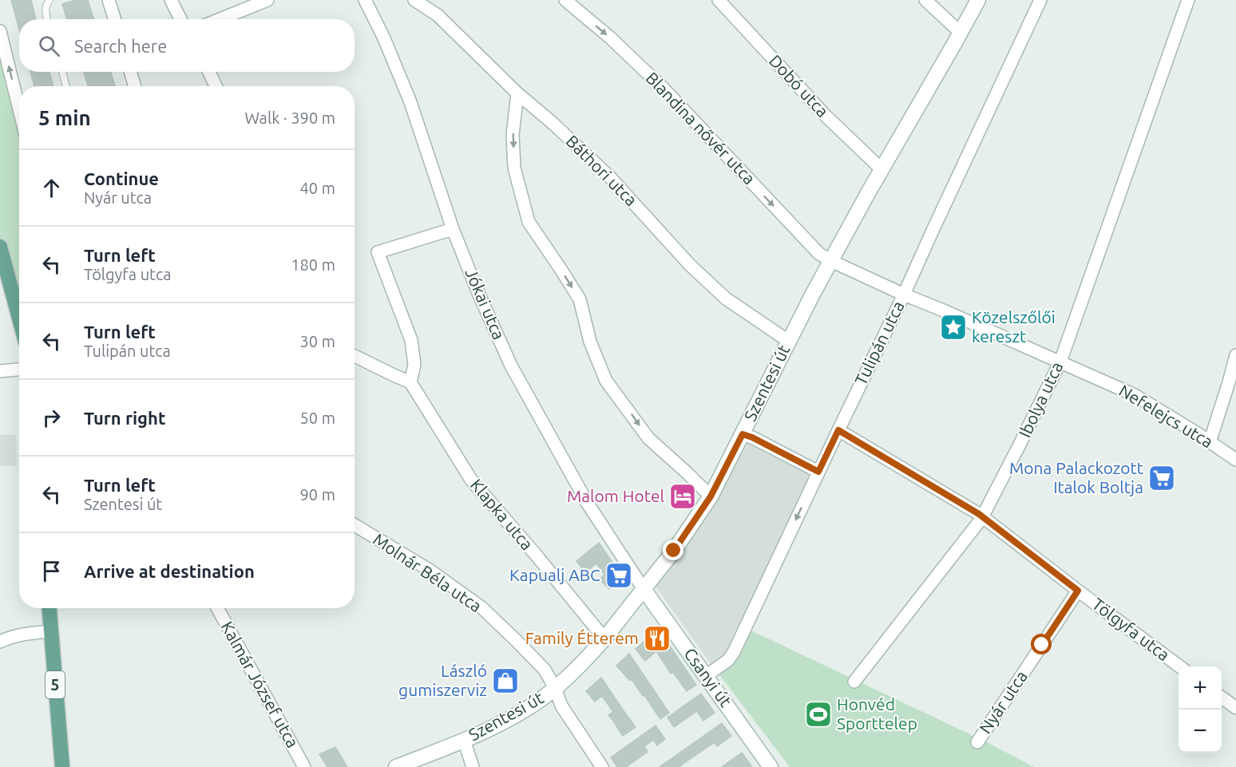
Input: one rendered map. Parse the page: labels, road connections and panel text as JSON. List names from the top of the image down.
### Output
{
  "streets": {
    "main road": ["5"],
    "street": [
      "Dobó utca",
      "Blandina nővér utca",
      "Báthori utca",
      "Jókai utca",
      "Tulipán utca",
      "Szentesi út",
      "Ibolya utca",
      "Nefelejcs utca",
      "Klapka utca",
      "Molnár Béla utca",
      "Tölgyfa utca",
      "Csanyi út",
      "Kalmár József utca",
      "Nyár utca"
    ]
  },
  "crossings": [
    ["Dobó utca", "Szentesi út"],
    ["Blandina nővér utca", "Szentesi út"],
    ["Blandina nővér utca", "Nefelejcs utca"],
    ["Báthori utca", "Szentesi út"],
    ["Jókai utca", "Szentesi út"],
    ["Jókai utca", "Csanyi út"],
    ["Tulipán utca", "Nefelejcs utca"],
    ["Tulipán utca", "Tölgyfa utca"],
    ["Tulipán utca", "Csanyi út"],
    ["Szentesi út", "Nefelejcs utca"],
    ["Szentesi út", "Klapka utca"],
    ["Szentesi út", "Molnár Béla utca"],
    ["Szentesi út", "Csanyi út"],
    ["Ibolya utca", "Nefelejcs utca"],
    ["Ibolya utca", "Tölgyfa utca"],
    ["Tölgyfa utca", "Nyár utca"]
  ],
  "one_way": ["Blandina nővér utca"],
  "places": {
    "place": ["Közelszőlői kereszt"],
    "supermarket": ["Mona Palackozott Italok Boltja", "Kapualj ABC"],
    "hotel": ["Malom Hotel"],
    "restaurant": ["Family Étterem"],
    "shop": ["László gumiszerviz"],
    "sports": ["Honvéd Sporttelep"]
  },
  "page": {
    "search": "Search here",
    "heading": ["5 min", "Walk · 390 m"],
    "list": [
      ["Continue", "Nyár utca", "40 m"],
      ["Turn left", "Tölgyfa utca", "180 m"],
      ["Turn left", "Tulipán utca", "30 m"],
      ["Turn right", "50 m"],
      ["Turn left", "Szentesi út", "90 m"],
      "Arrive at destination"
    ],
    "map_buttons": ["+", "−"]
  }
}
